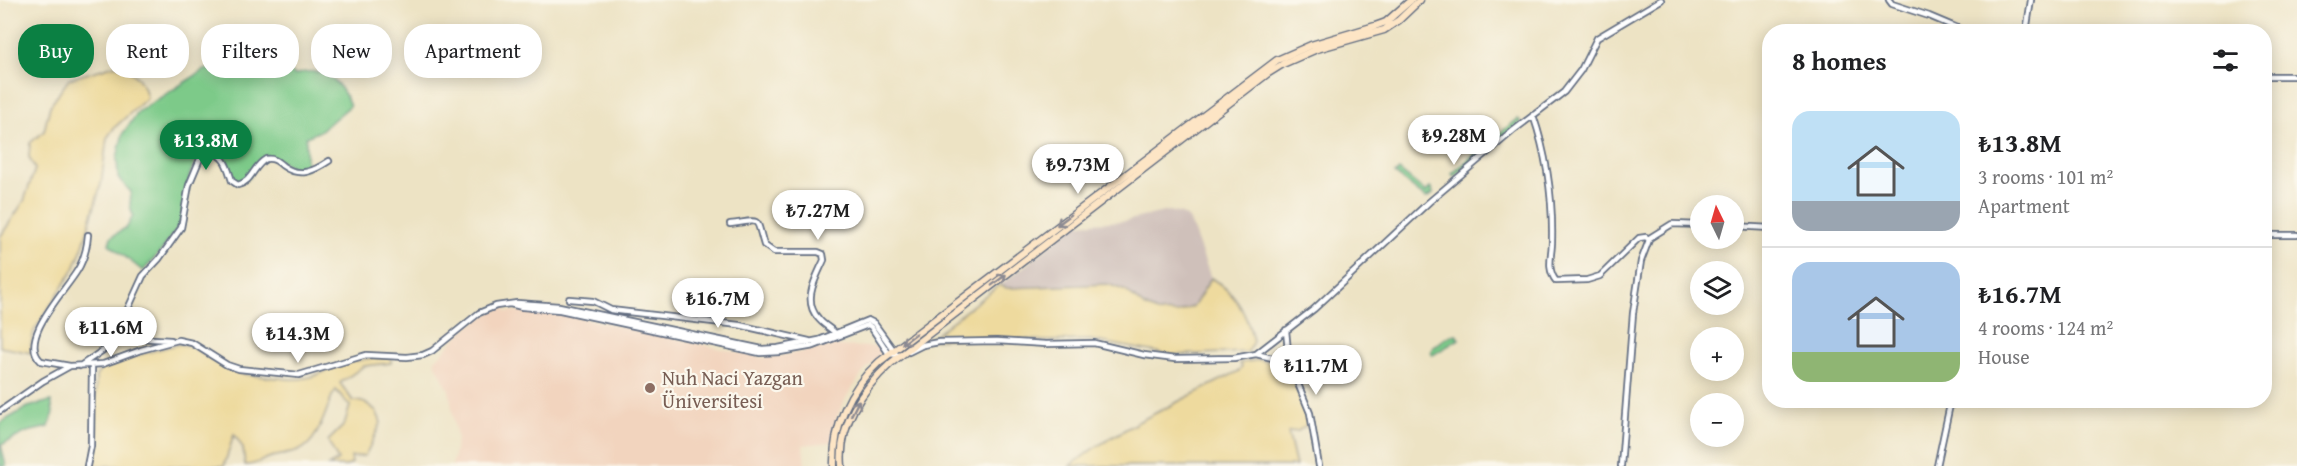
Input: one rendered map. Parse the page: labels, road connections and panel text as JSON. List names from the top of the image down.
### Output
{
  "places": ["Nuh Naci Yazgan Üniversitesi"],
  "north": "top",
  "page": {
    "chip": [
      "Buy",
      "Rent",
      "Filters",
      "New",
      "Apartment"
    ],
    "heading": "8 homes",
    "list": [
      {
        "name": "₺13.8M",
        "note": "3 rooms · 101 m² · Apartment"
      },
      {
        "name": "₺16.7M",
        "note": "4 rooms · 124 m² · House"
      }
    ],
    "price": [
      "₺9.28M",
      "₺13.8M",
      "₺9.73M",
      "₺7.27M",
      "₺16.7M",
      "₺11.6M",
      "₺14.3M",
      "₺11.7M"
    ],
    "map_buttons": ["+", "−"]
  }
}
